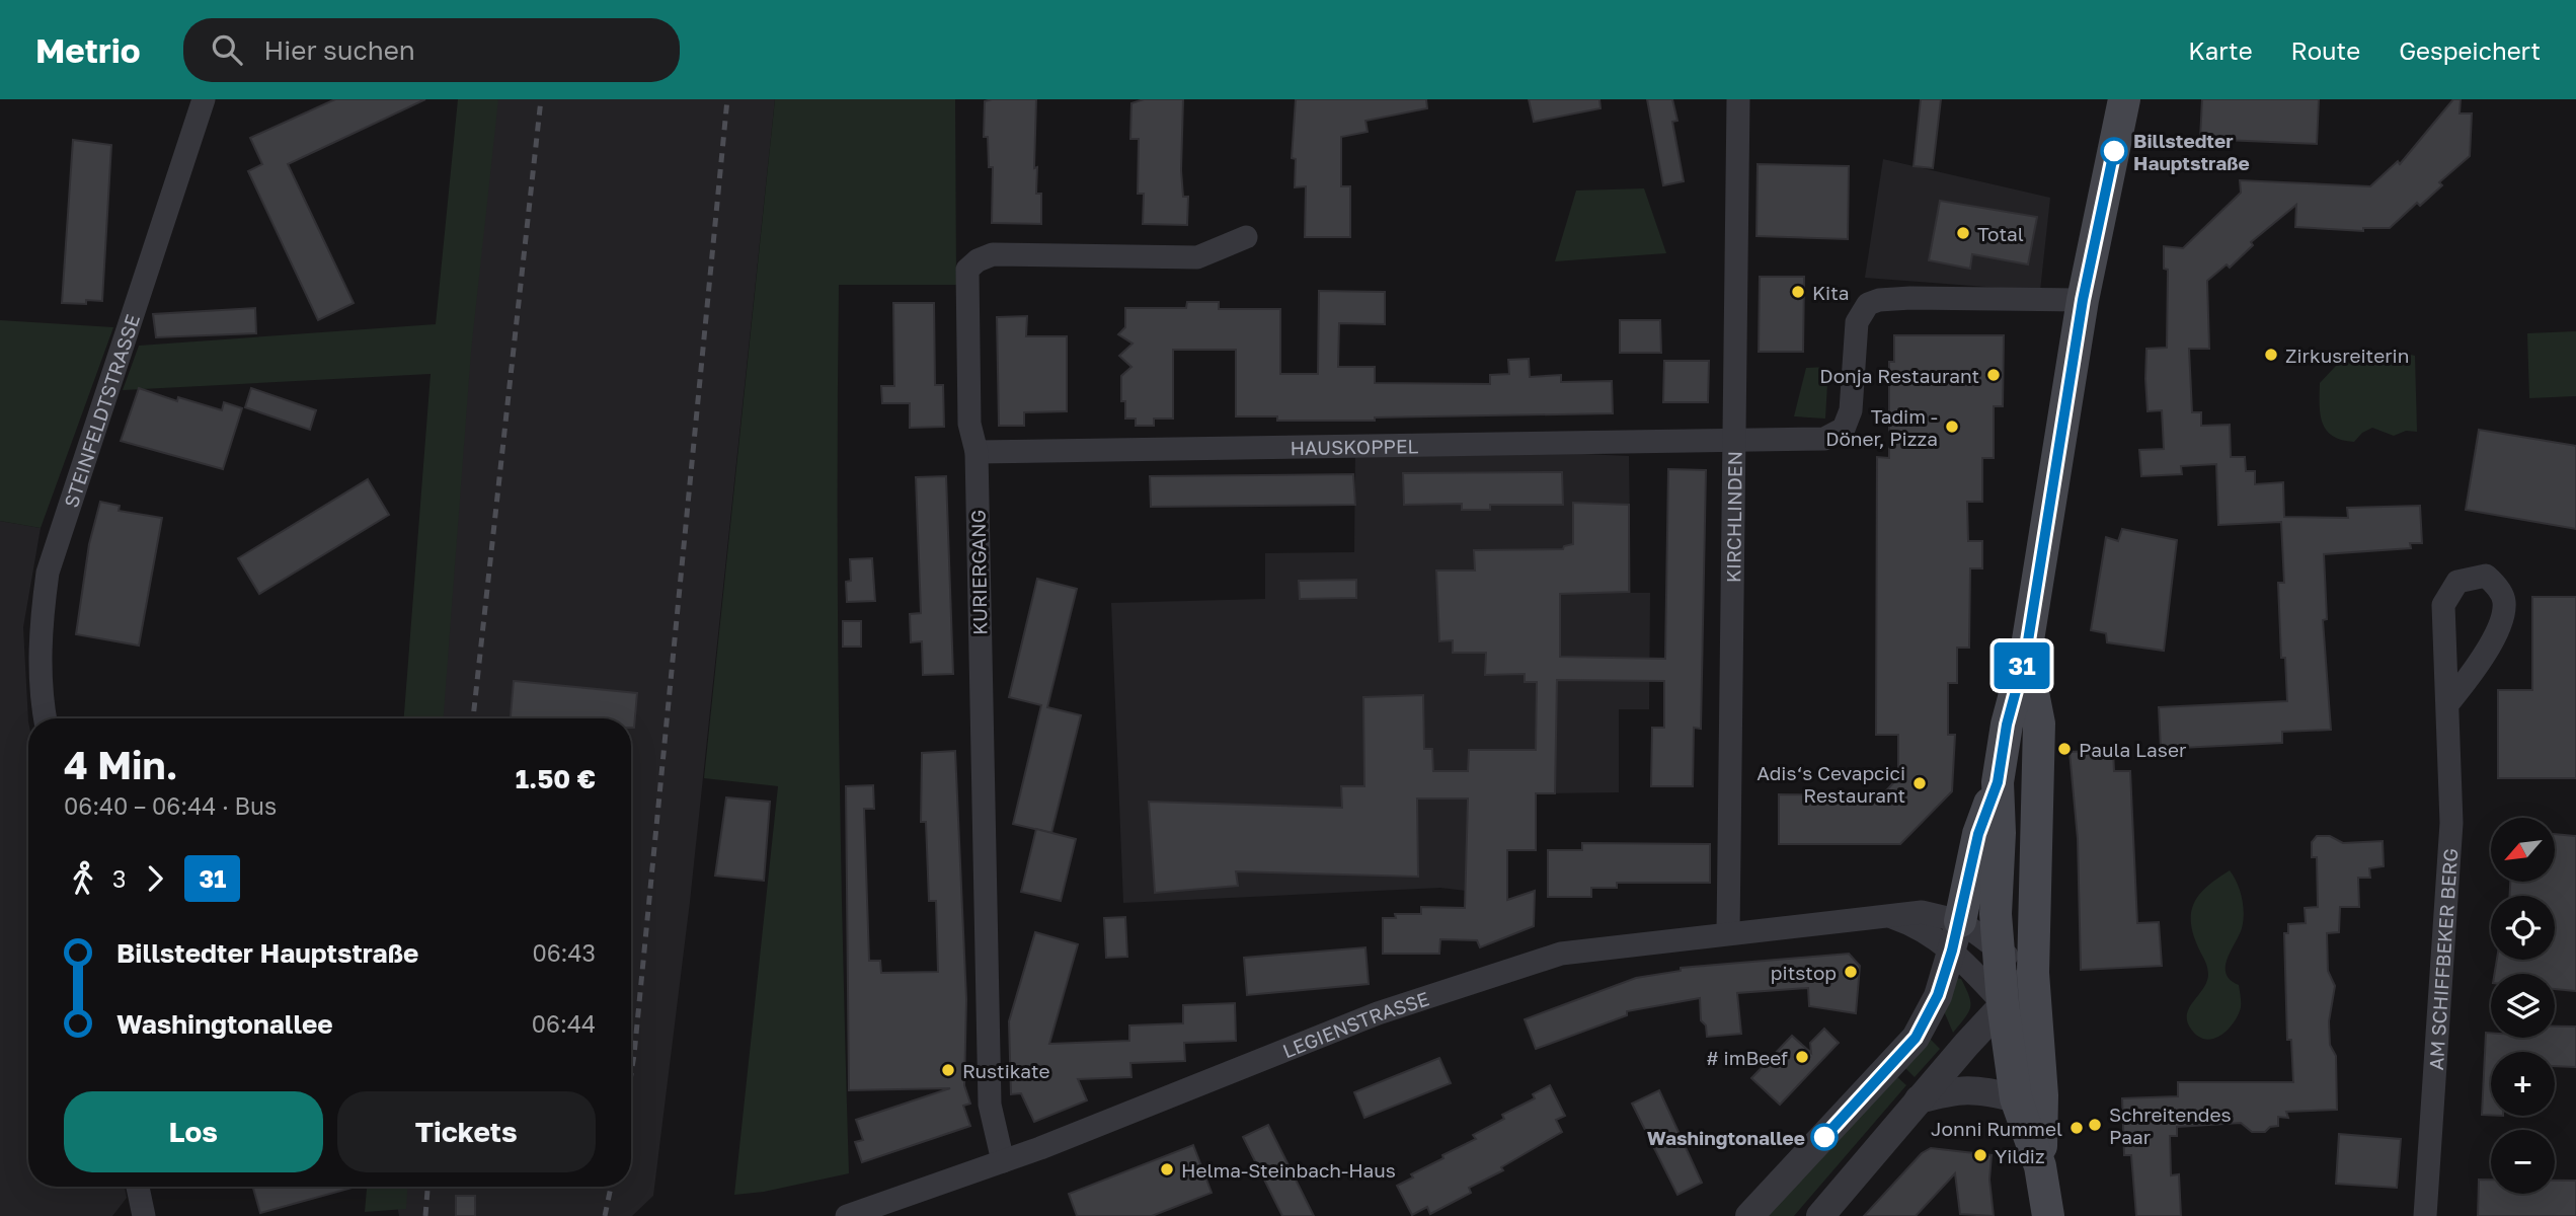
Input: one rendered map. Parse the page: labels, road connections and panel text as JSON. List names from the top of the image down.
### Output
{
  "streets": {
    "street": [
      "STEINFELDTSTRASSE",
      "HAUSKOPPEL",
      "KIRCHLINDEN",
      "KURIERGANG",
      "AM SCHIFFBEKER BERG",
      "LEGIENSTRASSE"
    ]
  },
  "crossings": [
    ["HAUSKOPPEL", "KIRCHLINDEN"],
    ["HAUSKOPPEL", "KURIERGANG"],
    ["KIRCHLINDEN", "LEGIENSTRASSE"],
    ["KURIERGANG", "LEGIENSTRASSE"]
  ],
  "places": [
    "Billstedter Hauptstraße",
    "Total",
    "Kita",
    "Zirkusreiterin",
    "Donja Restaurant",
    "Tadim - Döner, Pizza",
    "Paula Laser",
    "Adis‘s Cevapcici Restaurant",
    "pitstop",
    "# imBeef",
    "Rustikate",
    "Schreitendes Paar",
    "Jonni Rummel",
    "Washingtonallee",
    "Yildiz",
    "Helma-Steinbach-Haus"
  ],
  "lines": ["bus line 31"],
  "north": "bottom left",
  "page": {
    "header": "Metrio",
    "search": "Hier suchen",
    "nav": ["Karte", "Route", "Gespeichert"],
    "on_map": "31",
    "heading": ["4 Min.", "06:40 – 06:44 · Bus", "1.50 €"],
    "map_buttons": ["+", "−"],
    "legs": ["3", "31"],
    "list": [
      {
        "name": "Billstedter Hauptstraße",
        "value": "06:43"
      },
      {
        "name": "Washingtonallee",
        "value": "06:44"
      }
    ],
    "buttons": ["Los", "Tickets"]
  }
}
